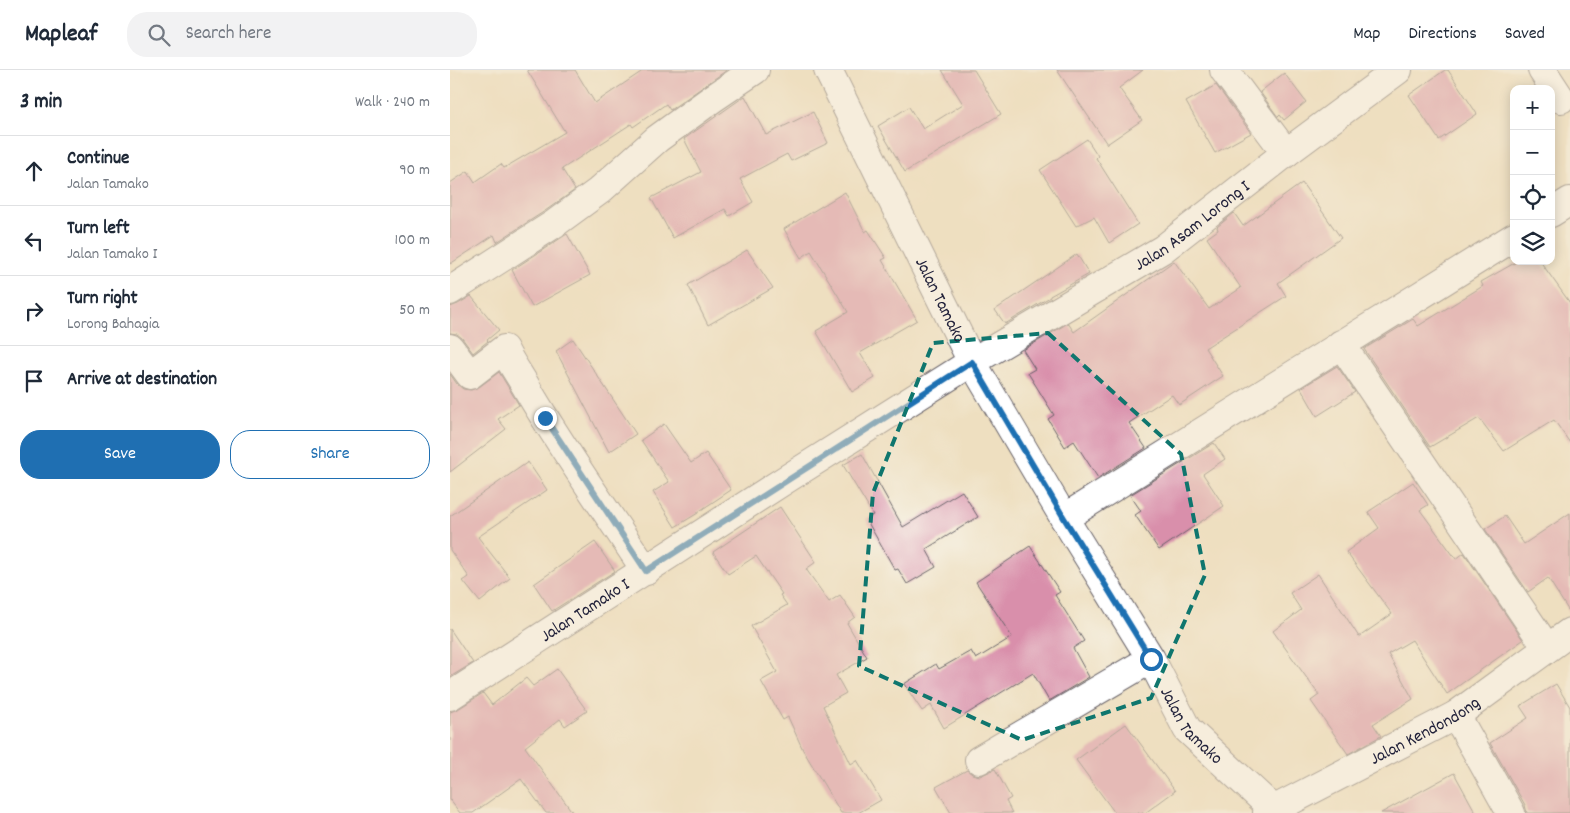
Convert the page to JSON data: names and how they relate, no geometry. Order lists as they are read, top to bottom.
{
  "streets": {
    "street": [
      "Jalan Asam Lorong I",
      "Jalan Tamako",
      "Jalan Tamako I",
      "Jalan Kendondong"
    ]
  },
  "crossings": [
    ["Jalan Asam Lorong I", "Jalan Tamako"],
    ["Jalan Asam Lorong I", "Jalan Tamako I"],
    ["Jalan Tamako", "Jalan Tamako I"],
    ["Jalan Tamako", "Jalan Kendondong"]
  ],
  "page": {
    "header": "Mapleaf",
    "search": "Search here",
    "nav": ["Map", "Directions", "Saved"],
    "heading": ["3 min", "Walk · 240 m"],
    "map_buttons": ["+", "−"],
    "list": [
      ["Continue", "Jalan Tamako", "90 m"],
      ["Turn left", "Jalan Tamako I", "100 m"],
      ["Turn right", "Lorong Bahagia", "50 m"],
      "Arrive at destination"
    ],
    "buttons": ["Save", "Share"]
  }
}
